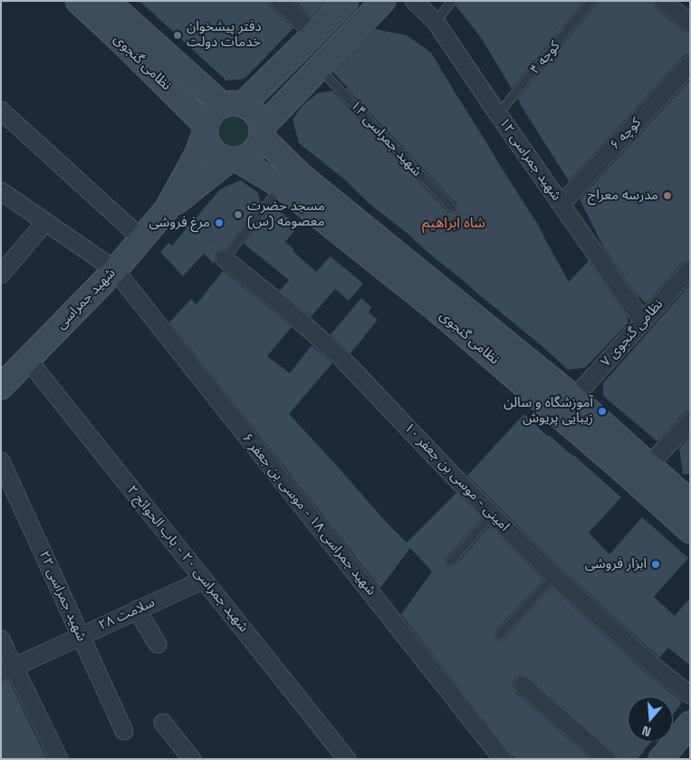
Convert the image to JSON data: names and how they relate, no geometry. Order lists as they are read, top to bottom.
{
  "streets": {
    "street": [
      "نظامی گنجوی",
      "کوچه ۶",
      "شهید جمراسی ۱۲",
      "شهید جمراسی",
      "نظامی گنجوی ۷",
      "امینی - موسی بن جعفر ۱۰",
      "شهید جمراسی ۱۸ - موسی بن جعفر ۶",
      "شهید جمراسی ۲۰ - باب الحوائج ۲",
      "شهید جمراسی ۲۲",
      "سلامت ۲۸"
    ],
    "lane": ["کوچه ۴", "شهید جمراسی ۱۴"]
  },
  "crossings": [
    ["کوچه ۴", "شهید جمراسی ۱۲"],
    ["نظامی گنجوی", "نظامی گنجوی ۷"],
    ["کوچه ۶", "شهید جمراسی ۱۲"],
    ["شهید جمراسی ۱۲", "نظامی گنجوی ۷"],
    ["شهید جمراسی", "شهید جمراسی ۱۸ - موسی بن جعفر ۶"],
    ["شهید جمراسی", "شهید جمراسی ۲۰ - باب الحوائج ۲"],
    ["شهید جمراسی ۲۰ - باب الحوائج ۲", "سلامت ۲۸"],
    ["شهید جمراسی ۲۲", "سلامت ۲۸"]
  ],
  "districts": ["شاه ابراهیم"],
  "places": [
    "دفتر پیشخوان خدمات دولت",
    "مدرسه معراج",
    "مسجد حضرت معصومه (س)",
    "مرغ فروشی",
    "آموزشگاه و سالن زیبایی پریوش",
    "ابزار فروشی"
  ],
  "north": "bottom"
}
